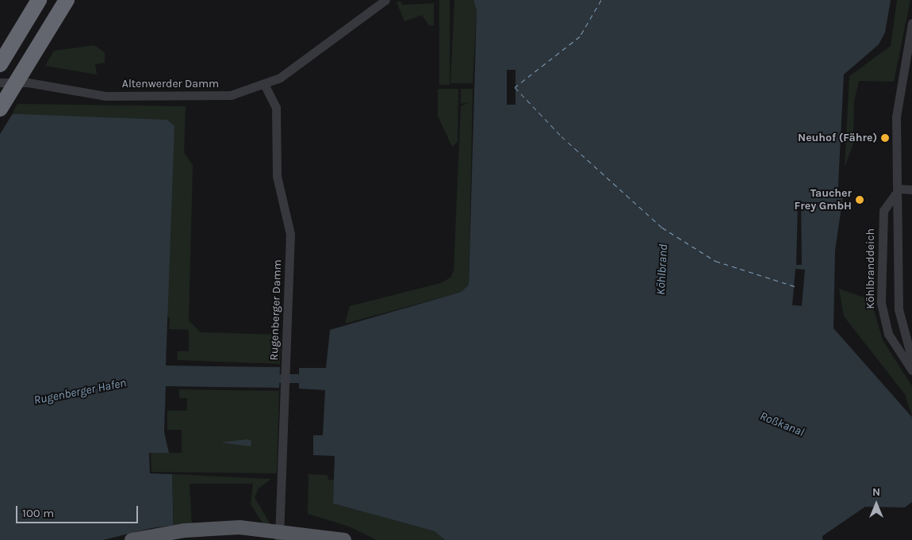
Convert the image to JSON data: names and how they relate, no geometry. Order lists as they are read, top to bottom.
{
  "streets": {
    "street": ["Altenwerder Damm", "Köhlbranddeich", "Rugenberger Damm"]
  },
  "crossings": [
    ["Altenwerder Damm", "Rugenberger Damm"]
  ],
  "water": ["Köhlbrand", "Rugenberger Hafen", "Roßkanal"],
  "places": ["Neuhof (Fähre)", "Taucher Frey GmbH"],
  "scale_bar": "100 m",
  "north": "top"
}
